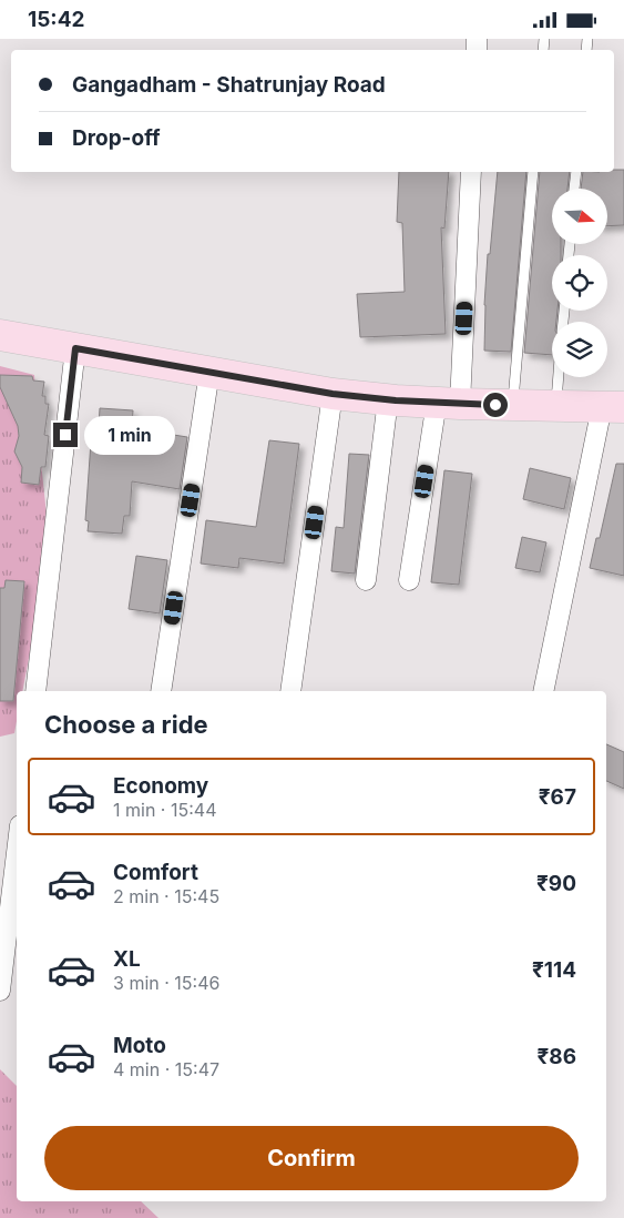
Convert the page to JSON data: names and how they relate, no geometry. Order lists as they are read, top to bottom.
{
  "north": "right",
  "page": {
    "status": "15:42",
    "banner": ["Gangadham - Shatrunjay Road", "Drop-off"],
    "bubble": "1 min",
    "heading": "Choose a ride",
    "list": [
      {
        "name": "Economy",
        "note": "1 min · 15:44",
        "value": "₹67"
      },
      {
        "name": "Comfort",
        "note": "2 min · 15:45",
        "value": "₹90"
      },
      {
        "name": "XL",
        "note": "3 min · 15:46",
        "value": "₹114"
      },
      {
        "name": "Moto",
        "note": "4 min · 15:47",
        "value": "₹86"
      }
    ],
    "buttons": "Confirm"
  }
}
